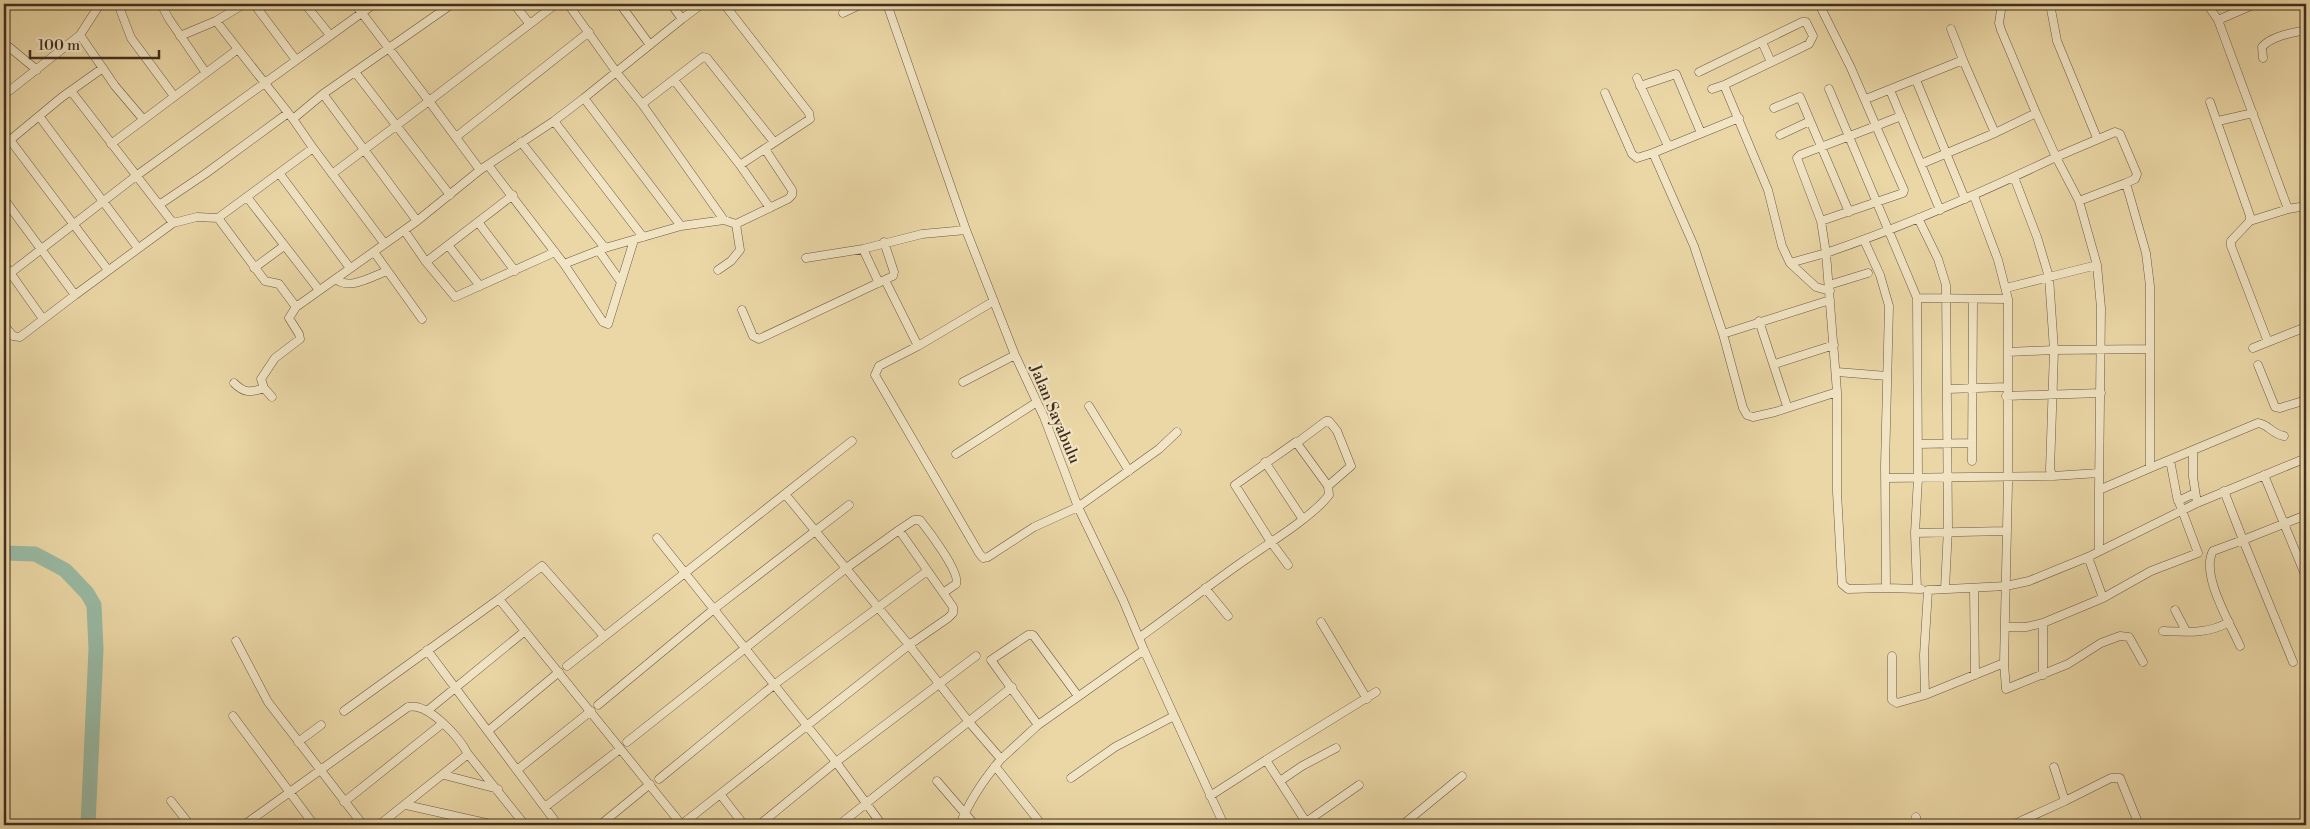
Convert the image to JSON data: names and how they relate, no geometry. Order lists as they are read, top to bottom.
{
  "streets": {
    "street": ["Jalan Sayabulu"]
  },
  "scale_bar": "100 m"
}
